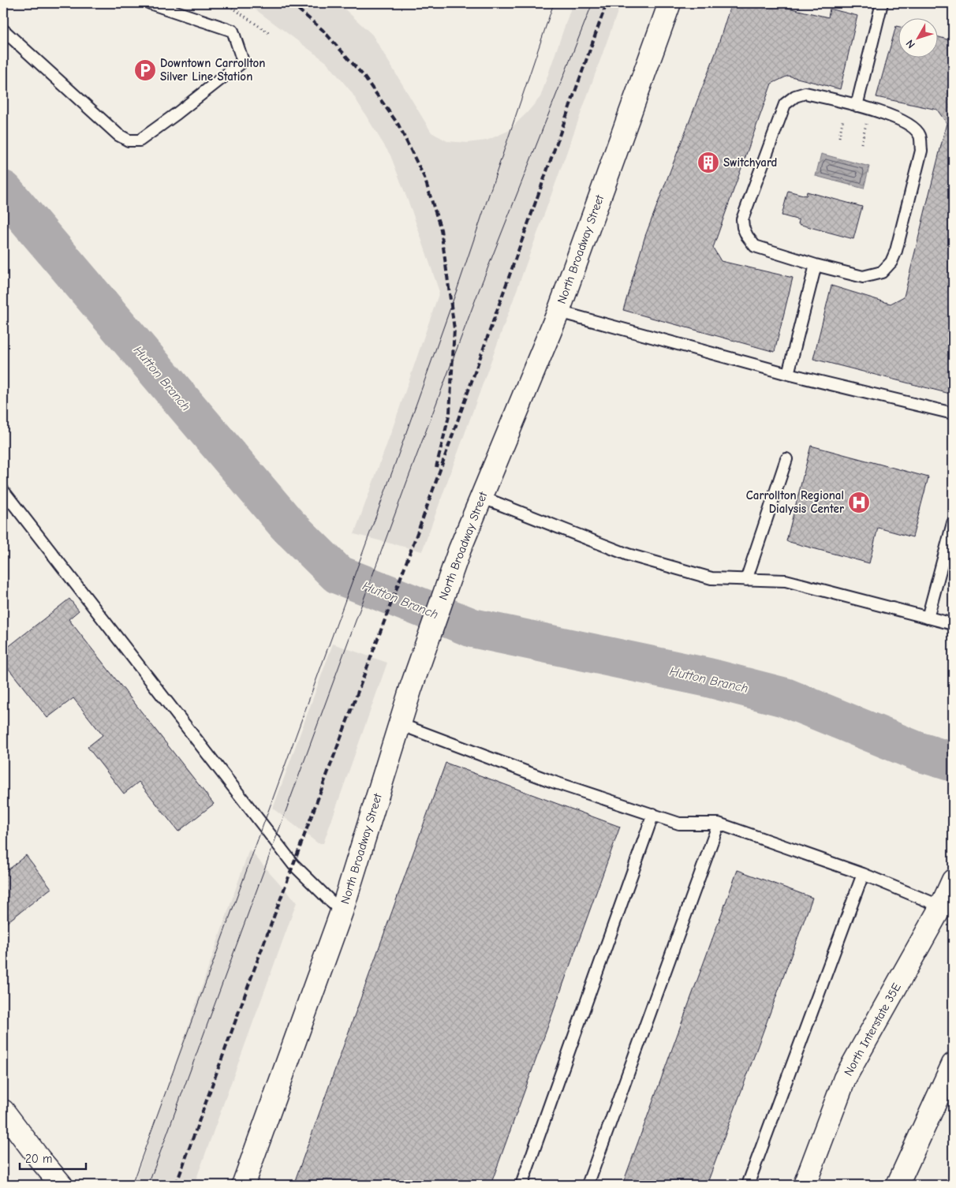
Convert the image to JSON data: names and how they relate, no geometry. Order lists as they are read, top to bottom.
{
  "streets": {
    "main road": ["North Broadway Street", "North Interstate 35E"]
  },
  "water": ["Hutton Branch"],
  "places": {
    "parking": ["Downtown Carrollton Silver Line Station"],
    "building": ["Switchyard"],
    "hospital": ["Carrollton Regional Dialysis Center"]
  },
  "scale_bar": "20 m",
  "north": "bottom left"
}
